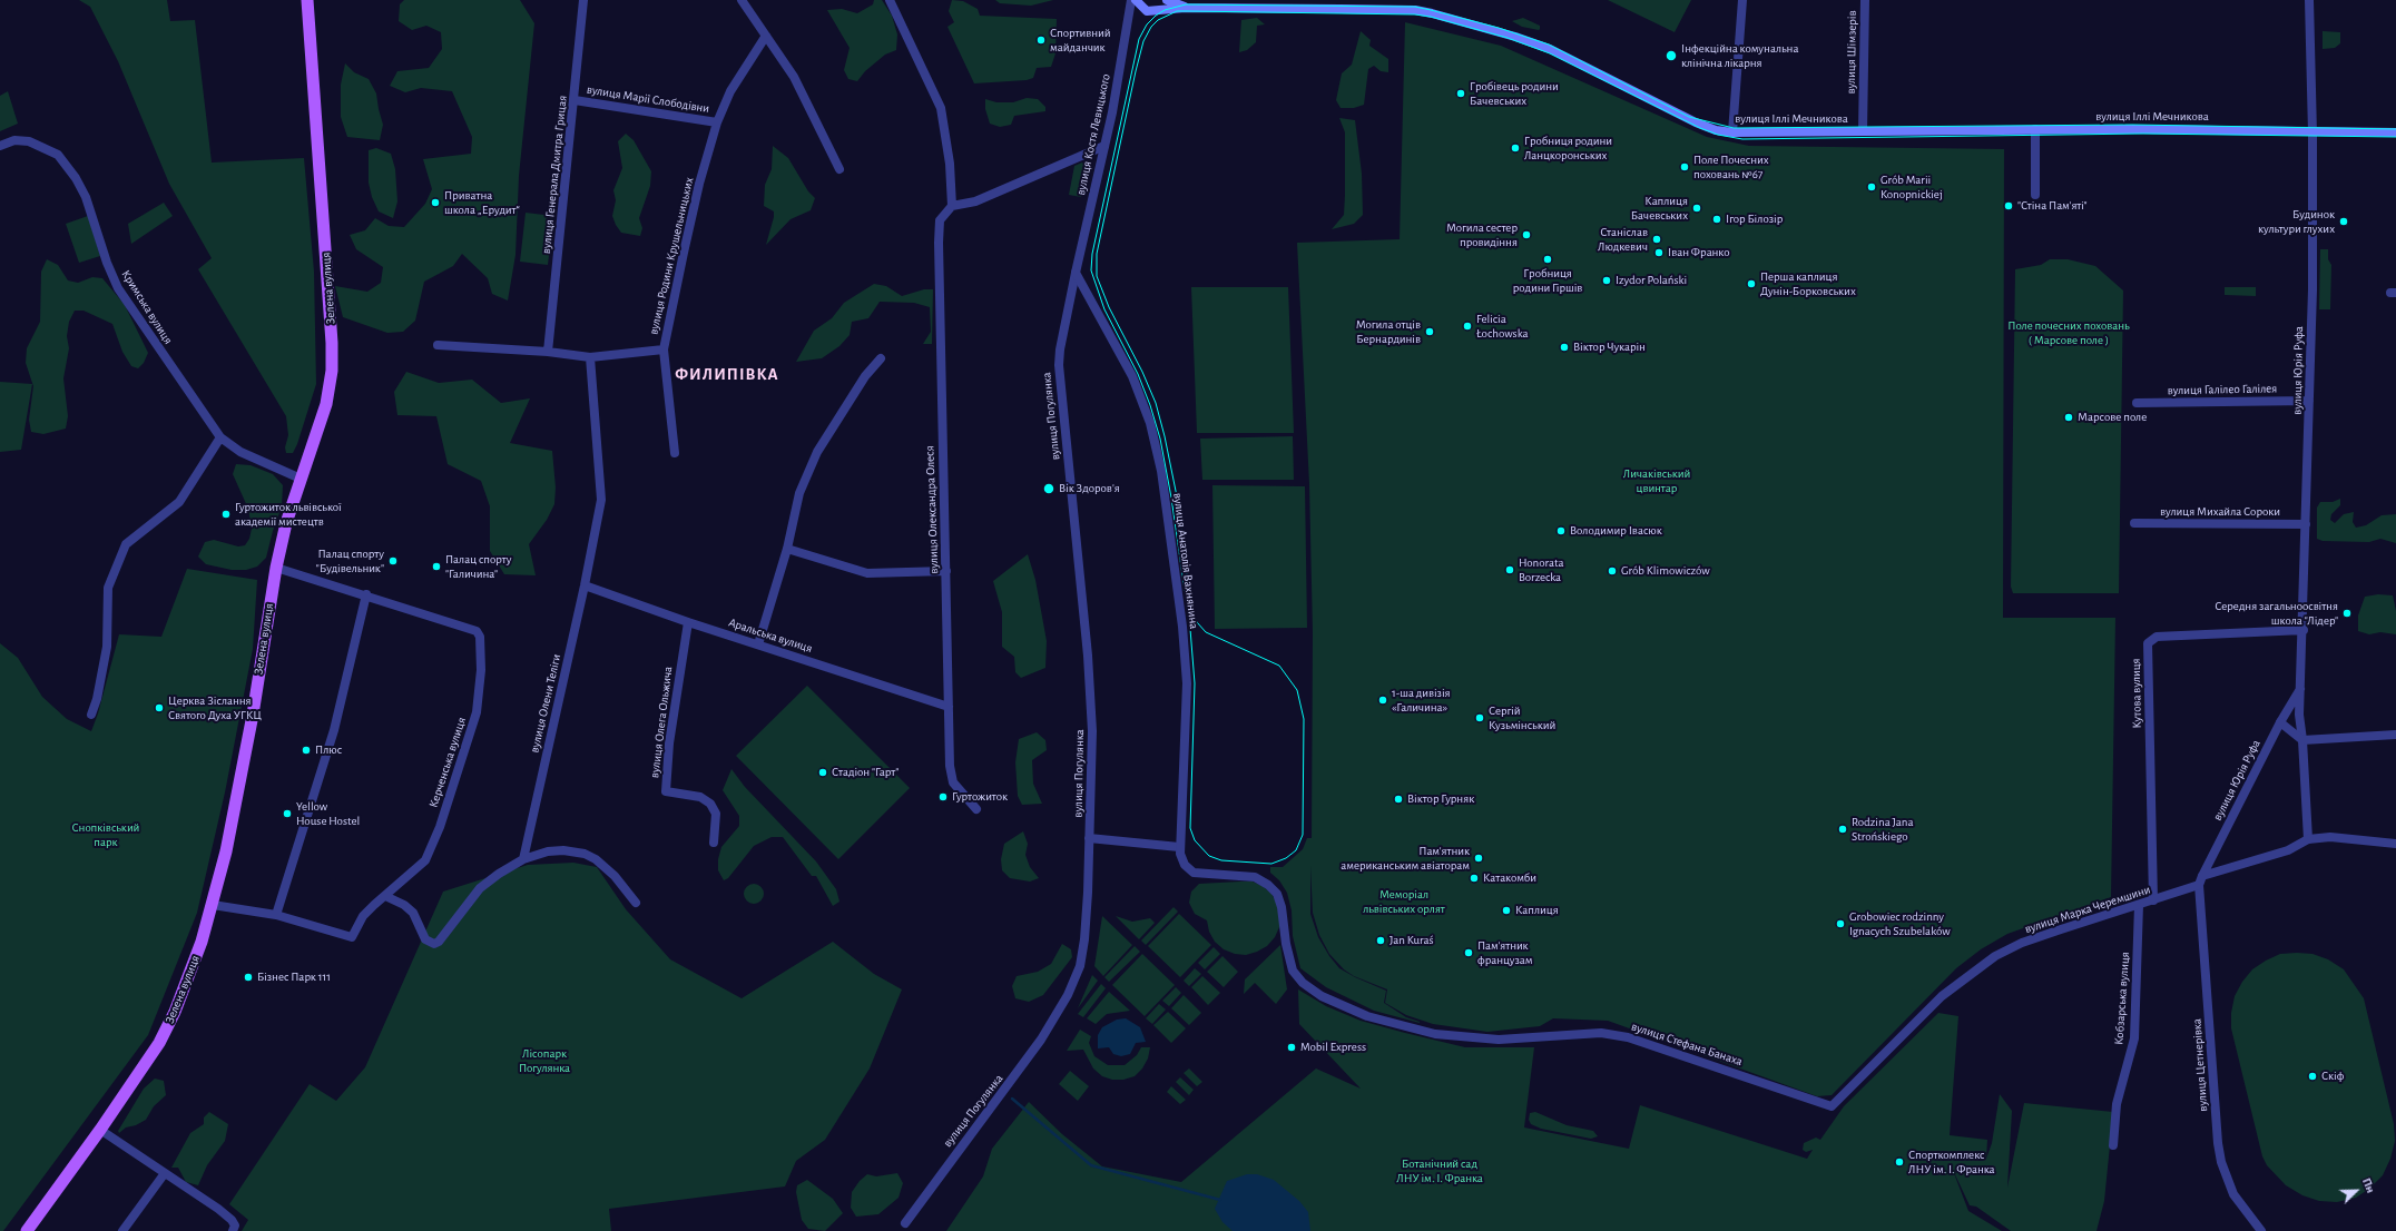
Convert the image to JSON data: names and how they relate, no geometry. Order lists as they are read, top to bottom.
{
  "streets": {
    "main road": ["вулиця Іллі Мечникова", "Зелена вулиця"],
    "street": [
      "вулиця Шімзерів",
      "вулиця Марії Слободівни",
      "вулиця Костя Левицького",
      "вулиця Генерала Дмитра Грицая",
      "вулиця Родини Крушельницьких",
      "Кримська вулиця",
      "вулиця Юрія Руфа",
      "вулиця Галілео Галілея",
      "вулиця Погулянка",
      "вулиця Олександра Олеся",
      "вулиця Михайла Сороки",
      "вулиця Анатолія Вахнянина",
      "Аральська вулиця",
      "Кутова вулиця",
      "вулиця Олени Теліги",
      "вулиця Олега Ольжича",
      "Керченська вулиця",
      "вулиця Марка Черемшини",
      "Кобзарська вулиця",
      "вулиця Стефана Банаха",
      "вулиця Цетнерівка"
    ]
  },
  "crossings": [
    ["вулиця Шімзерів", "вулиця Іллі Мечникова"],
    ["вулиця Марії Слободівни", "вулиця Генерала Дмитра Грицая"],
    ["вулиця Марії Слободівни", "вулиця Родини Крушельницьких"],
    ["вулиця Іллі Мечникова", "вулиця Юрія Руфа"],
    ["вулиця Костя Левицького", "вулиця Погулянка"],
    ["вулиця Костя Левицького", "вулиця Анатолія Вахнянина"],
    ["вулиця Генерала Дмитра Грицая", "вулиця Родини Крушельницьких"],
    ["вулиця Родини Крушельницьких", "вулиця Олени Теліги"],
    ["Зелена вулиця", "Кримська вулиця"],
    ["Зелена вулиця", "Керченська вулиця"],
    ["вулиця Юрія Руфа", "вулиця Галілео Галілея"],
    ["вулиця Юрія Руфа", "вулиця Михайла Сороки"],
    ["вулиця Юрія Руфа", "Кутова вулиця"],
    ["вулиця Погулянка", "вулиця Анатолія Вахнянина"],
    ["вулиця Олександра Олеся", "Аральська вулиця"],
    ["вулиця Анатолія Вахнянина", "вулиця Стефана Банаха"],
    ["Аральська вулиця", "вулиця Олени Теліги"],
    ["Аральська вулиця", "вулиця Олега Ольжича"],
    ["Кутова вулиця", "вулиця Марка Черемшини"],
    ["вулиця Марка Черемшини", "Кобзарська вулиця"],
    ["вулиця Марка Черемшини", "вулиця Стефана Банаха"],
    ["вулиця Марка Черемшини", "вулиця Цетнерівка"]
  ],
  "districts": ["ФИЛИПІВКА"],
  "parks": [
    "Поле почесних поховань ( Марсове поле )",
    "Личаківський цвинтар",
    "Снопківський парк",
    "Меморіал львівських орлят",
    "Лісопарк Погулянка",
    "Ботанічний сад ЛНУ ім. І. Франка"
  ],
  "places": [
    "Спортивний майданчик",
    "Інфекційна комунальна клінічна лікарня",
    "Гробівець родини Бачевських",
    "Гробниця родини Ланцкоронських",
    "Поле Почесних поховань №67",
    "Grób Marii Konopnickiej",
    "Приватна школа „Ерудит“",
    "\"Стіна Пам'яті\"",
    "Каплиця Бачевських",
    "Ігор Білозір",
    "Будинок культури глухих",
    "Могила сестер провидіння",
    "Станіслав Людкевич",
    "Іван Франко",
    "Гробниця родини Гіршів",
    "Izydor Polański",
    "Перша каплиця Дунін-Борковських",
    "Felicia Łochowska",
    "Могила отців Бернардинів",
    "Віктор Чукарін",
    "Марсове поле",
    "Вік Здоров'я",
    "Гуртожиток львівської академії мистецтв",
    "Володимир Івасюк",
    "Палац спорту \"Будівельник\"",
    "Палац спорту \"Галичина\"",
    "Honorata Borzecka",
    "Grób Klimowiczów",
    "Середня загальноосвітня школа \"Лідер\"",
    "1-ша дивізія «Галичина»",
    "Церква Зіслання Святого Духа УГКЦ",
    "Сергій Кузьмінський",
    "Плюс",
    "Стадіон \"Гарт\"",
    "Гуртожиток",
    "Віктор Гурняк",
    "Yellow House Hostel",
    "Rodzina Jana Strońskiego",
    "Пам'ятник американським авіаторам",
    "Катакомби",
    "Каплиця",
    "Grobowiec rodzinny Ignacych Szubelaków",
    "Jan Kuraś",
    "Пам'ятник французам",
    "Бізнес Парк 111",
    "Mobil Express",
    "Скіф",
    "Спорткомплекс ЛНУ ім. І. Франка"
  ],
  "north": "top right"
}
